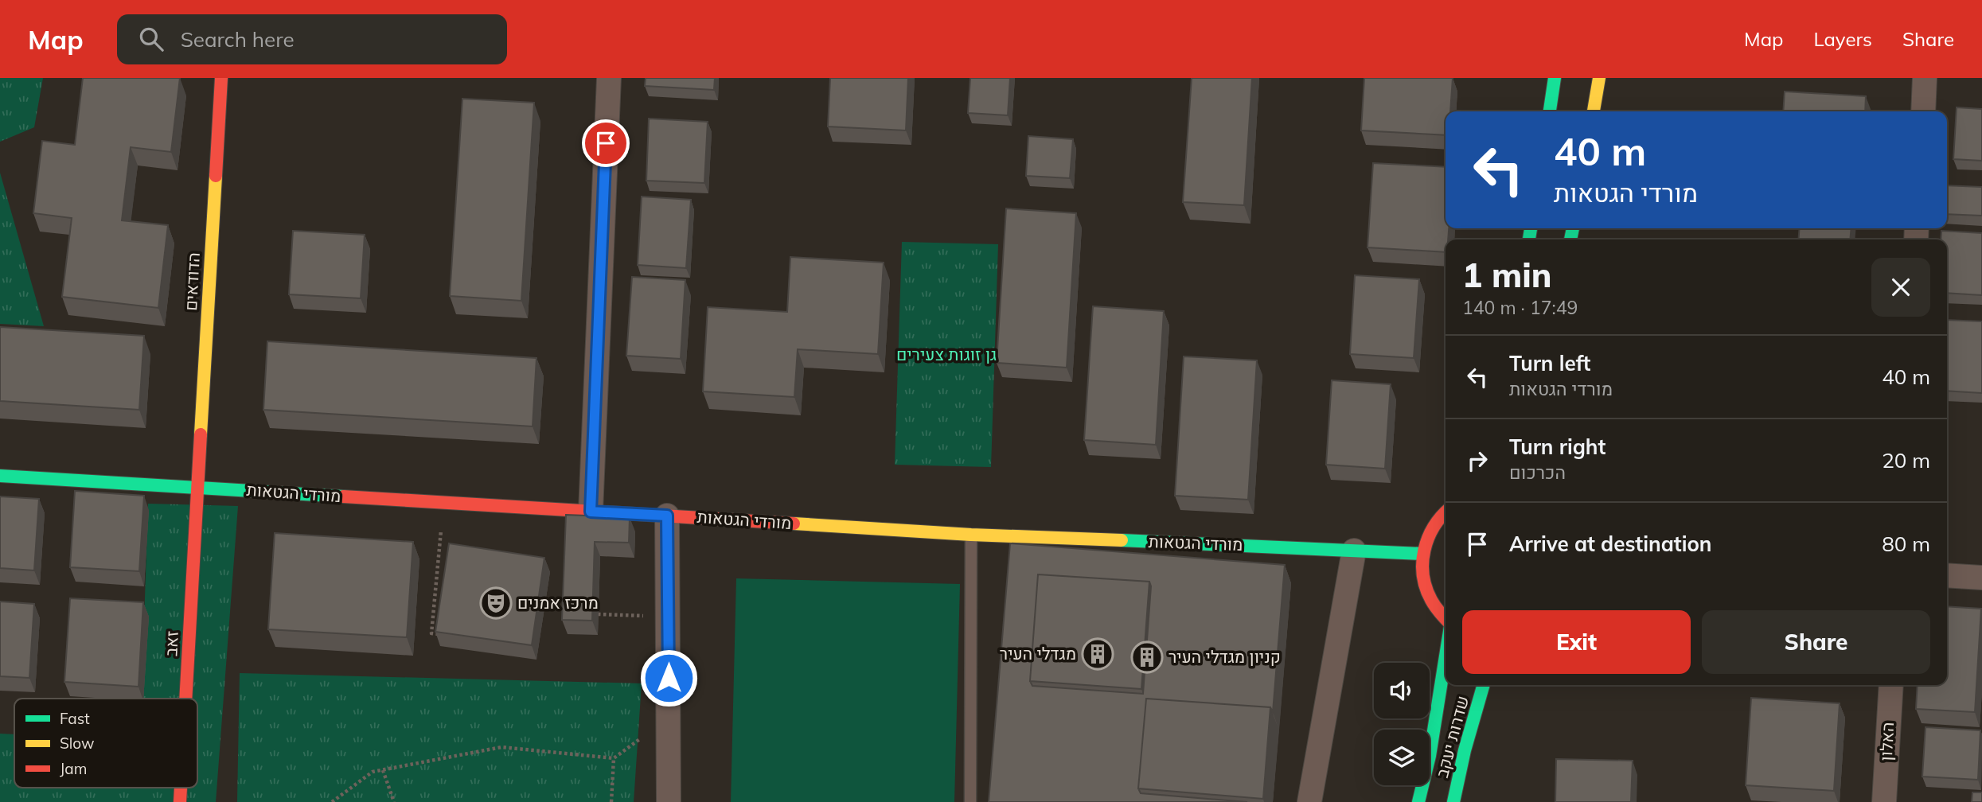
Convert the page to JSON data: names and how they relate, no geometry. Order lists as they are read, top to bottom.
{
  "streets": {
    "street": [
      "הדודאים",
      "מורדי הגטאות",
      "זאב",
      "שדרות יעקב",
      "האלון"
    ]
  },
  "crossings": [
    ["הדודאים", "מורדי הגטאות"],
    ["הדודאים", "זאב"],
    ["מורדי הגטאות", "זאב"]
  ],
  "parks": ["גן זוגות צעירים"],
  "places": {
    "theatre": ["מרכז אמנים"],
    "building": ["מגדלי העיר", "קניון מגדלי העיר"]
  },
  "legend": ["Fast", "Slow", "Jam"],
  "page": {
    "header": "Map",
    "search": "Search here",
    "nav": ["Map", "Layers", "Share"],
    "turn": ["40 m", "מורדי הגטאות"],
    "heading": ["1 min", "140 m · 17:49"],
    "list": [
      {
        "name": "Turn left",
        "note": "מורדי הגטאות",
        "value": "40 m"
      },
      {
        "name": "Turn right",
        "note": "הכרכום",
        "value": "20 m"
      },
      {
        "name": "Arrive at destination",
        "value": "80 m"
      }
    ],
    "buttons": ["Exit", "Share"]
  }
}
